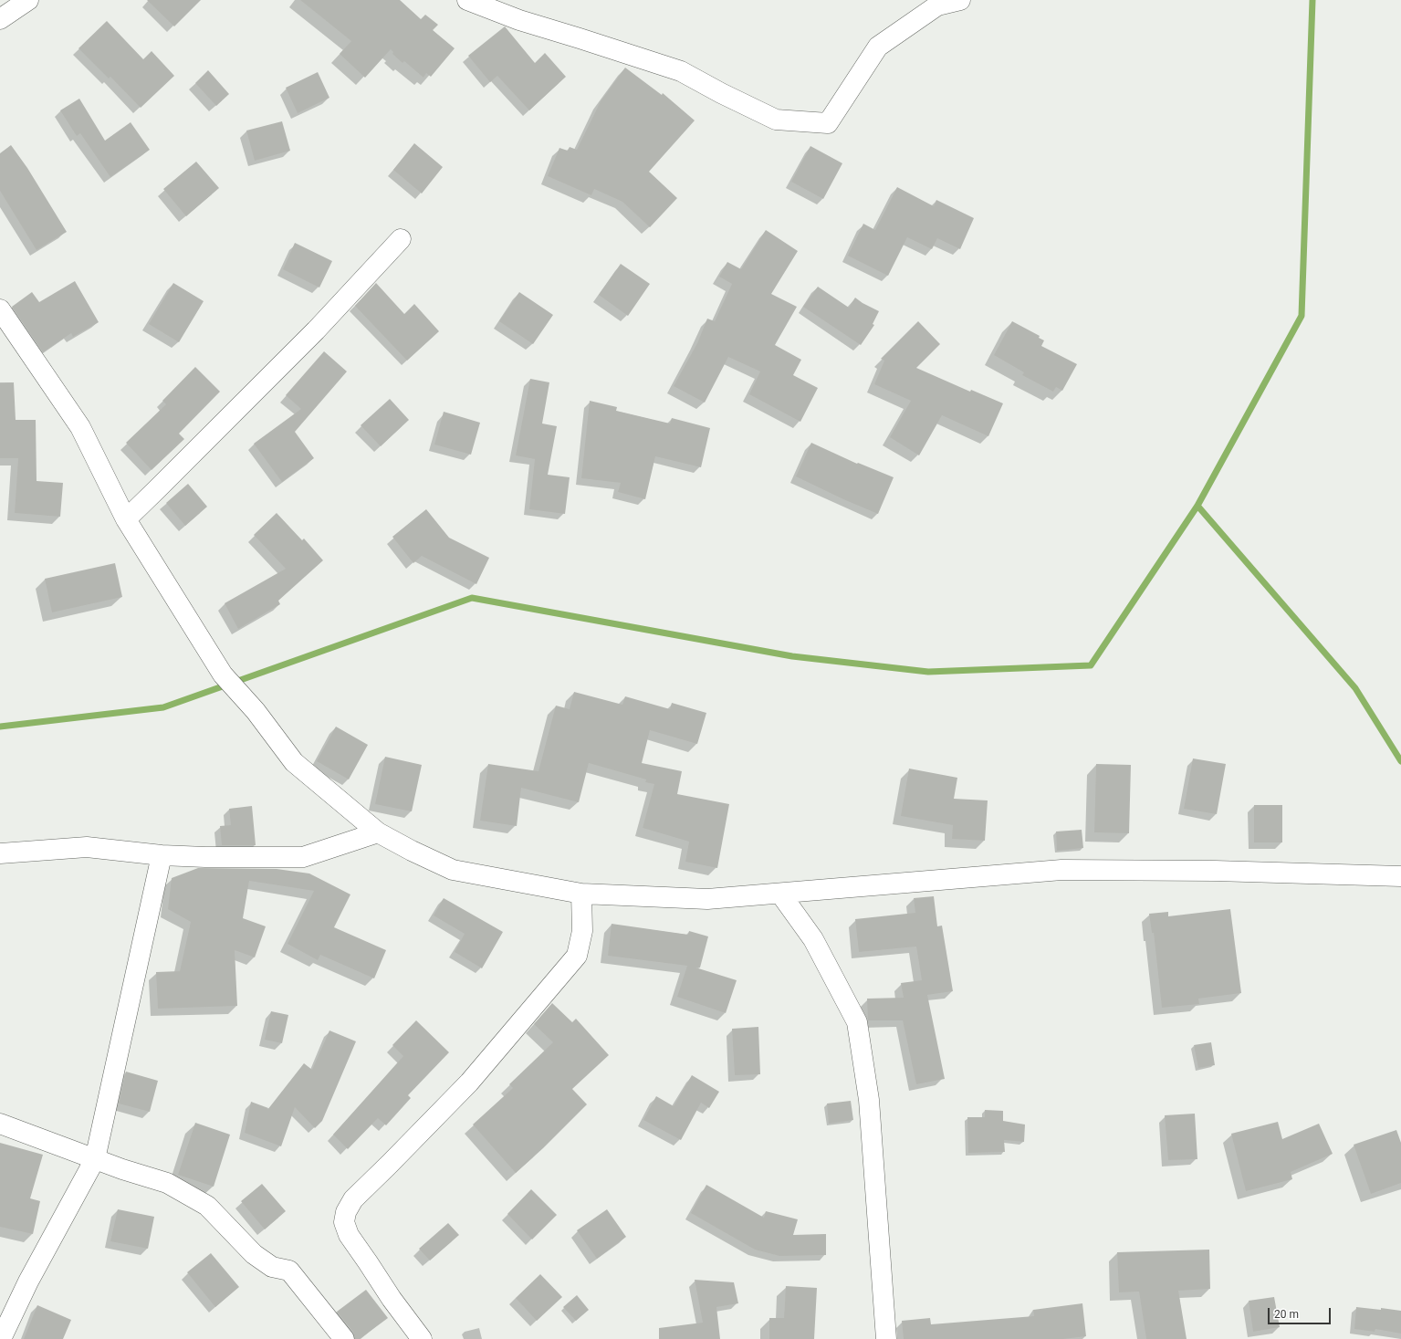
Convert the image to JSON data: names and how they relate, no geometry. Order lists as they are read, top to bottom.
{
  "scale_bar": "20 m"
}
